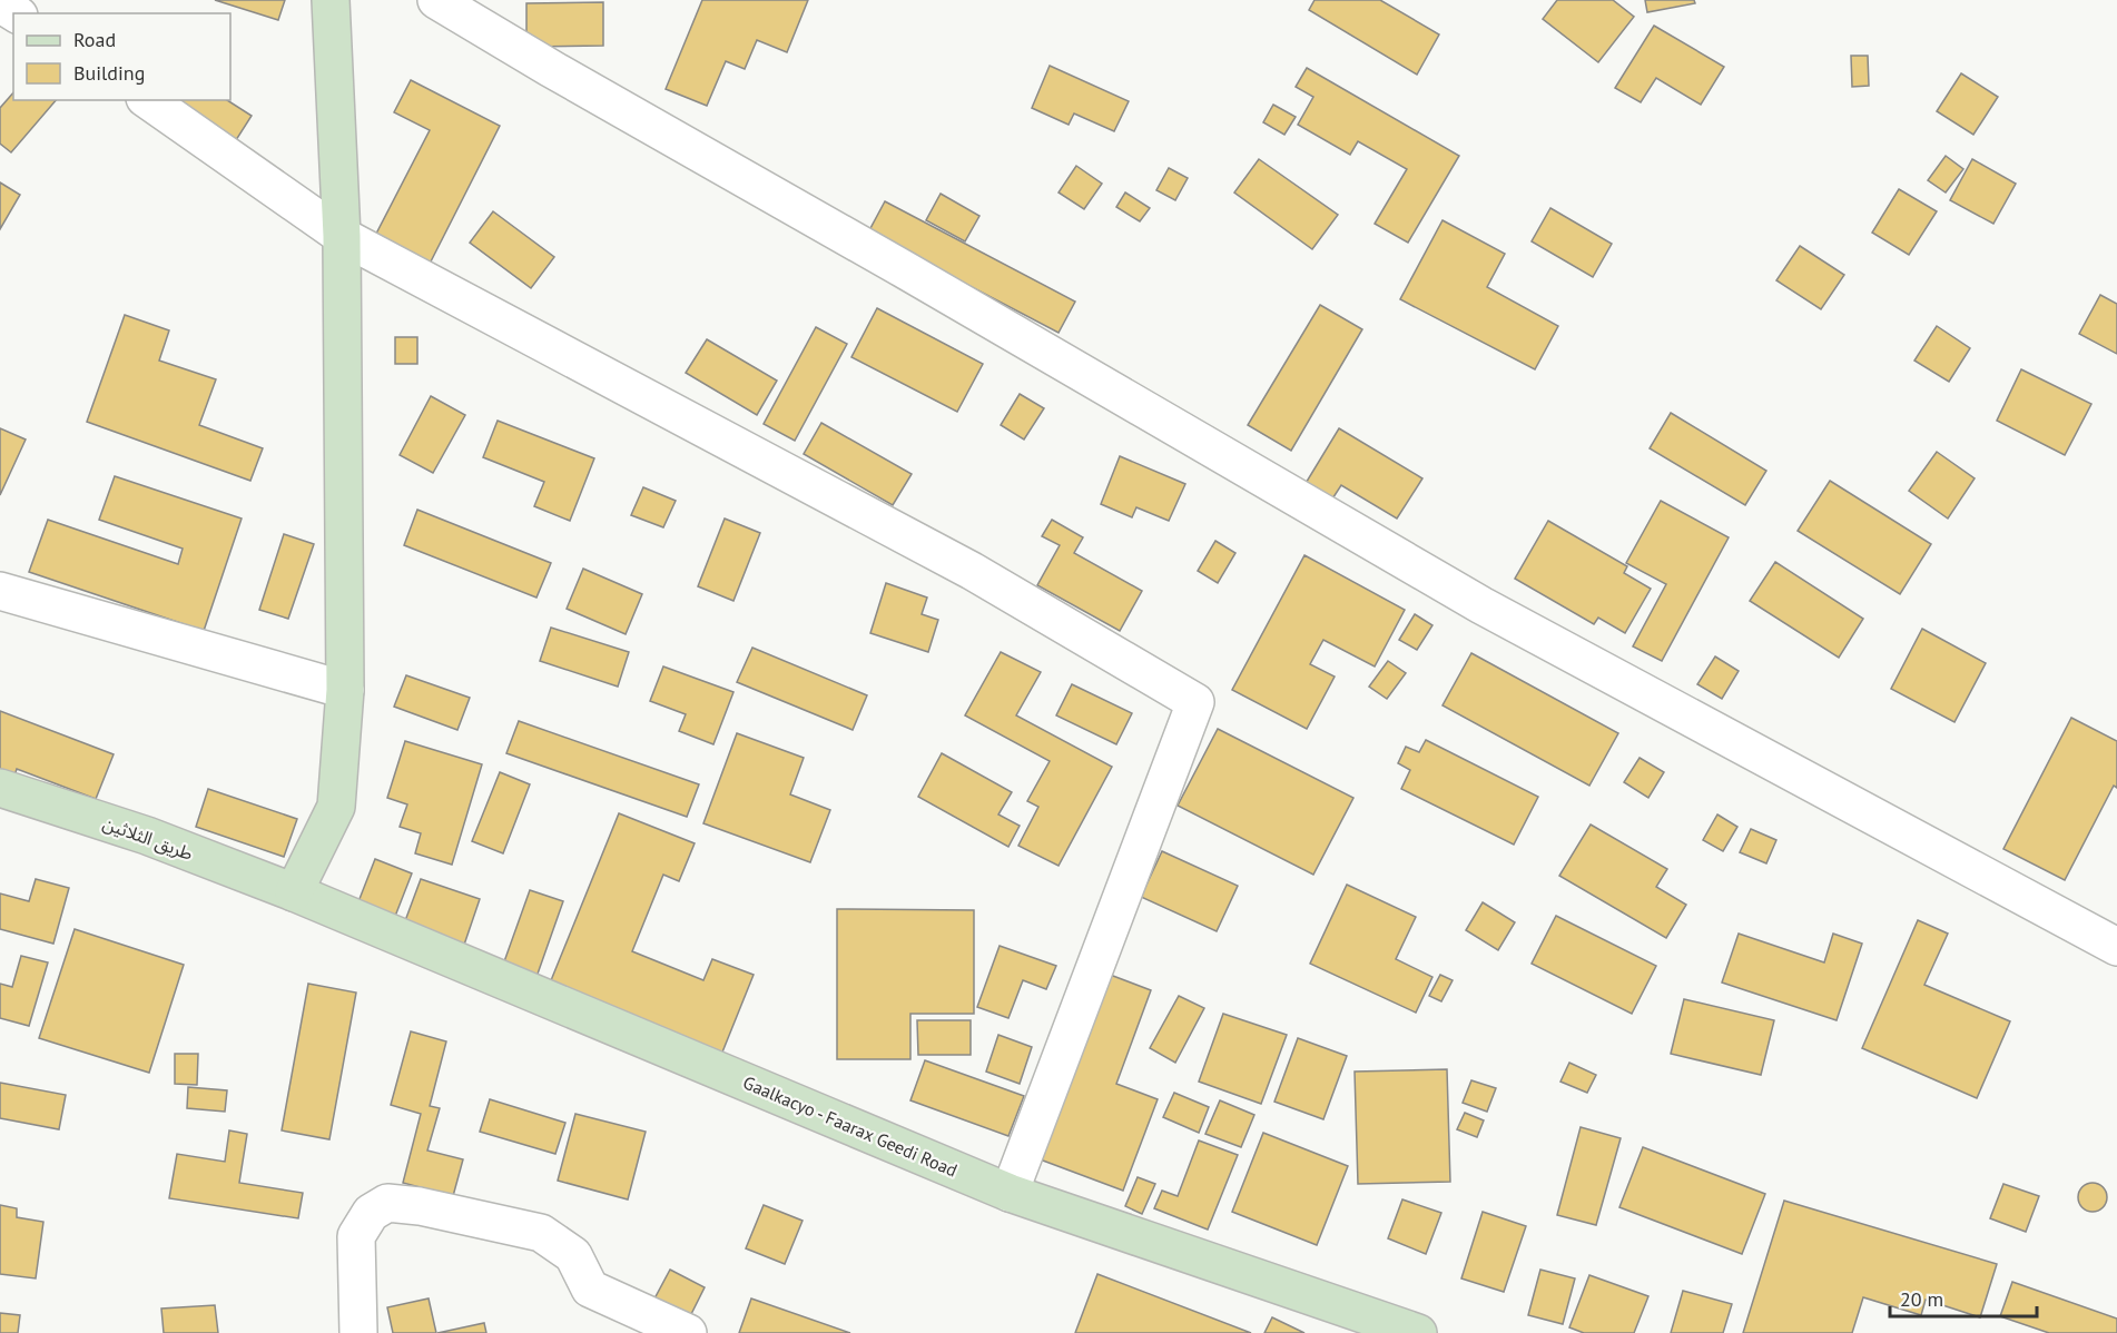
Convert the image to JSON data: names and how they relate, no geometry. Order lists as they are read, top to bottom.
{
  "streets": {
    "main road": ["طريق الثلاثين", "Gaalkacyo - Faarax Geedi Road"]
  },
  "crossings": [
    ["طريق الثلاثين", "Gaalkacyo - Faarax Geedi Road"]
  ],
  "legend": ["Road", "Building"],
  "scale_bar": "20 m"
}
